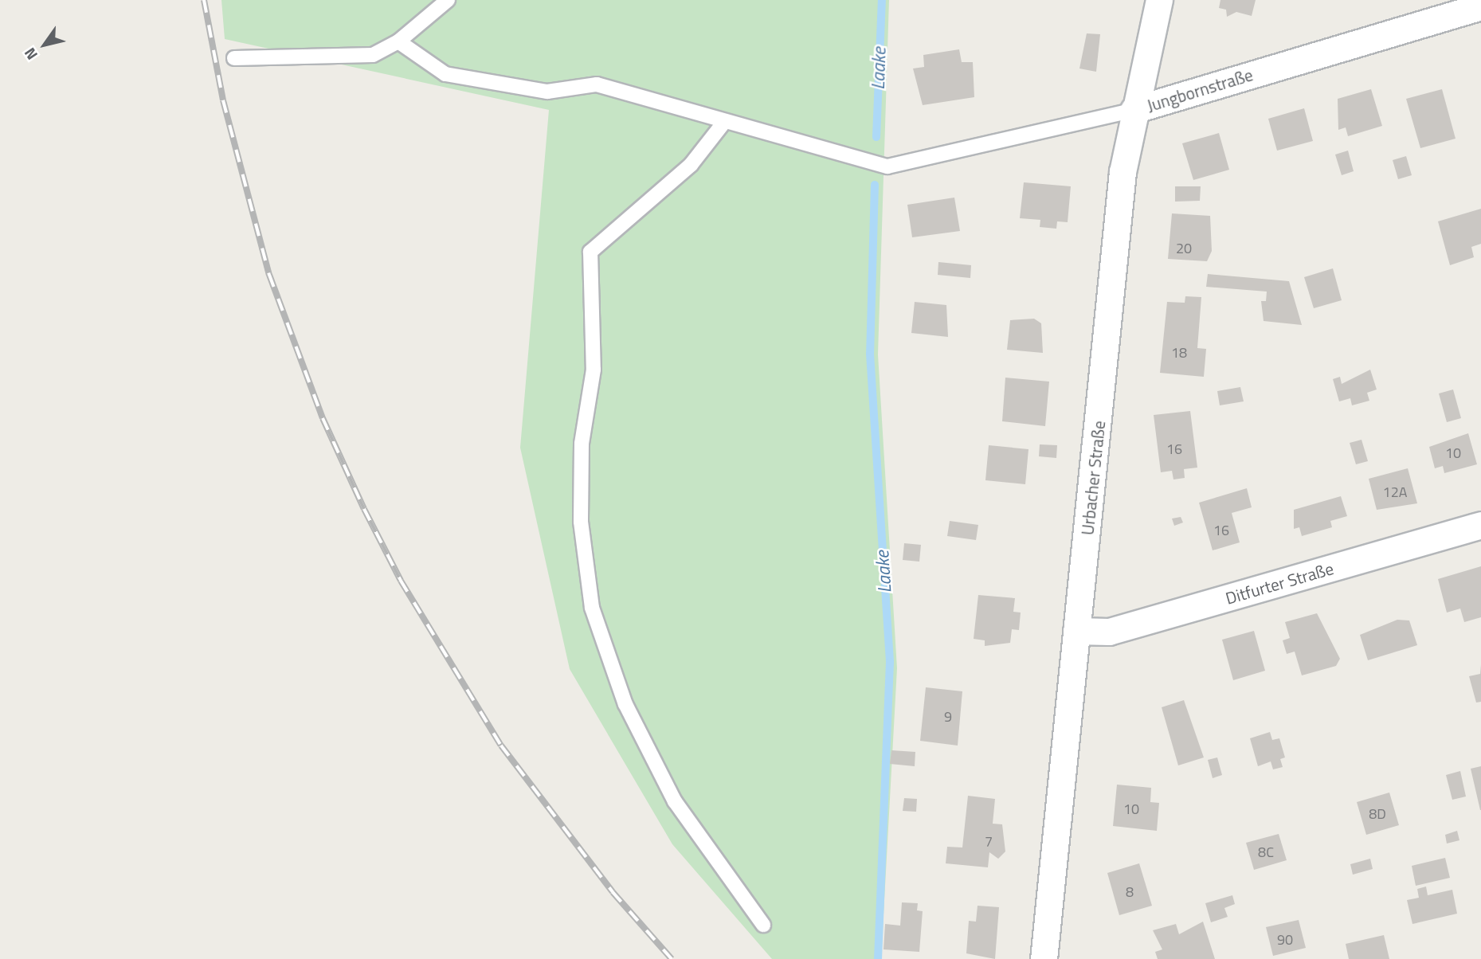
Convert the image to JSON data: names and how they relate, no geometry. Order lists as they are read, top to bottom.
{
  "streets": {
    "street": ["Jungbornstraße", "Urbacher Straße", "Ditfurter Straße"]
  },
  "crossings": [
    ["Jungbornstraße", "Urbacher Straße"],
    ["Urbacher Straße", "Ditfurter Straße"]
  ],
  "water": ["Laake"],
  "house_numbers": [
    "20",
    "18",
    "16",
    "10",
    "12A",
    "16",
    "9",
    "10",
    "8D",
    "7",
    "8C",
    "8",
    "90"
  ],
  "north": "bottom left"
}
